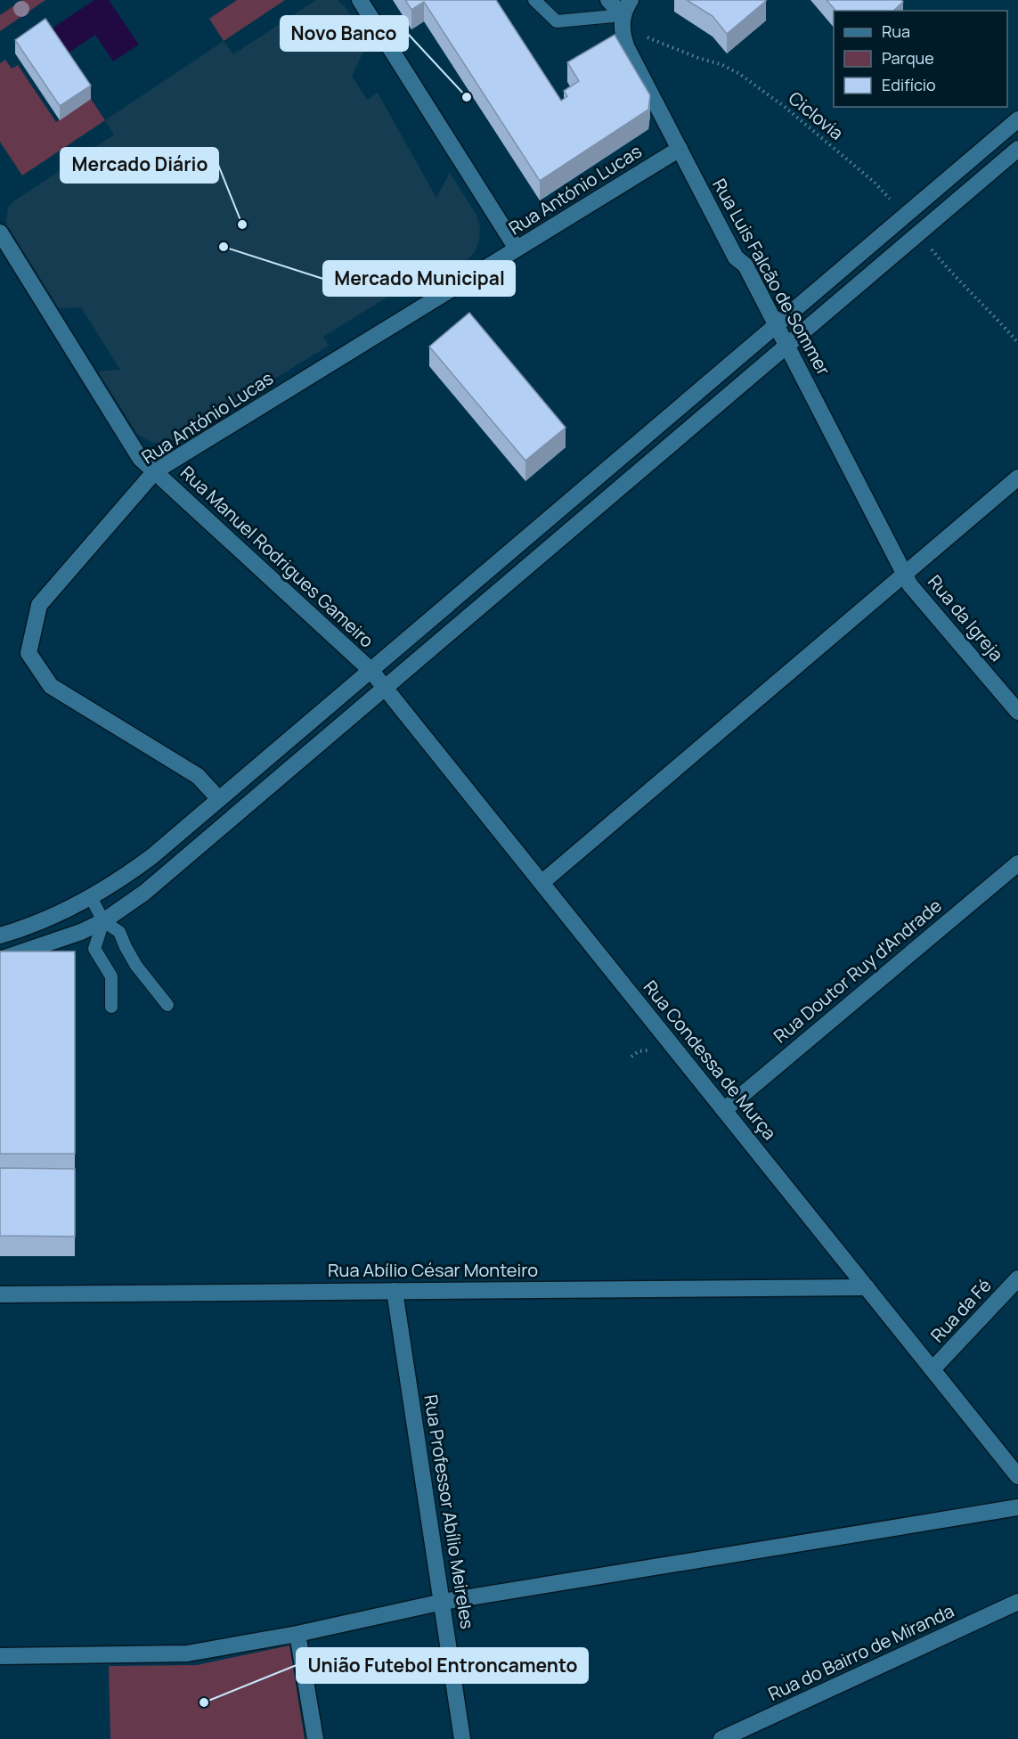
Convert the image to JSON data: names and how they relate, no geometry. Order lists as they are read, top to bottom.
{
  "streets": {
    "street": [
      "Rua António Lucas",
      "Rua Luis Falcão de Sommer",
      "Rua Manuel Rodrigues Gameiro",
      "Rua da Igreja",
      "Rua Doutor Ruy d'Andrade",
      "Rua Condessa de Murça",
      "Rua Abílio César Monteiro",
      "Rua da Fé",
      "Rua Professor Abílio Meireles",
      "Rua do Bairro de Miranda"
    ],
    "path": ["Ciclovia"]
  },
  "crossings": [
    ["Ciclovia", "Rua Luis Falcão de Sommer"],
    ["Rua António Lucas", "Rua Luis Falcão de Sommer"],
    ["Rua António Lucas", "Rua Manuel Rodrigues Gameiro"],
    ["Rua Luis Falcão de Sommer", "Rua da Igreja"],
    ["Rua Manuel Rodrigues Gameiro", "Rua Condessa de Murça"],
    ["Rua Doutor Ruy d'Andrade", "Rua Condessa de Murça"],
    ["Rua Condessa de Murça", "Rua Abílio César Monteiro"],
    ["Rua Condessa de Murça", "Rua da Fé"],
    ["Rua Abílio César Monteiro", "Rua Professor Abílio Meireles"]
  ],
  "places": [
    "Novo Banco",
    "Mercado Diário",
    "Mercado Municipal",
    "União Futebol Entroncamento"
  ],
  "legend": ["Rua", "Parque", "Edifício"]
}
